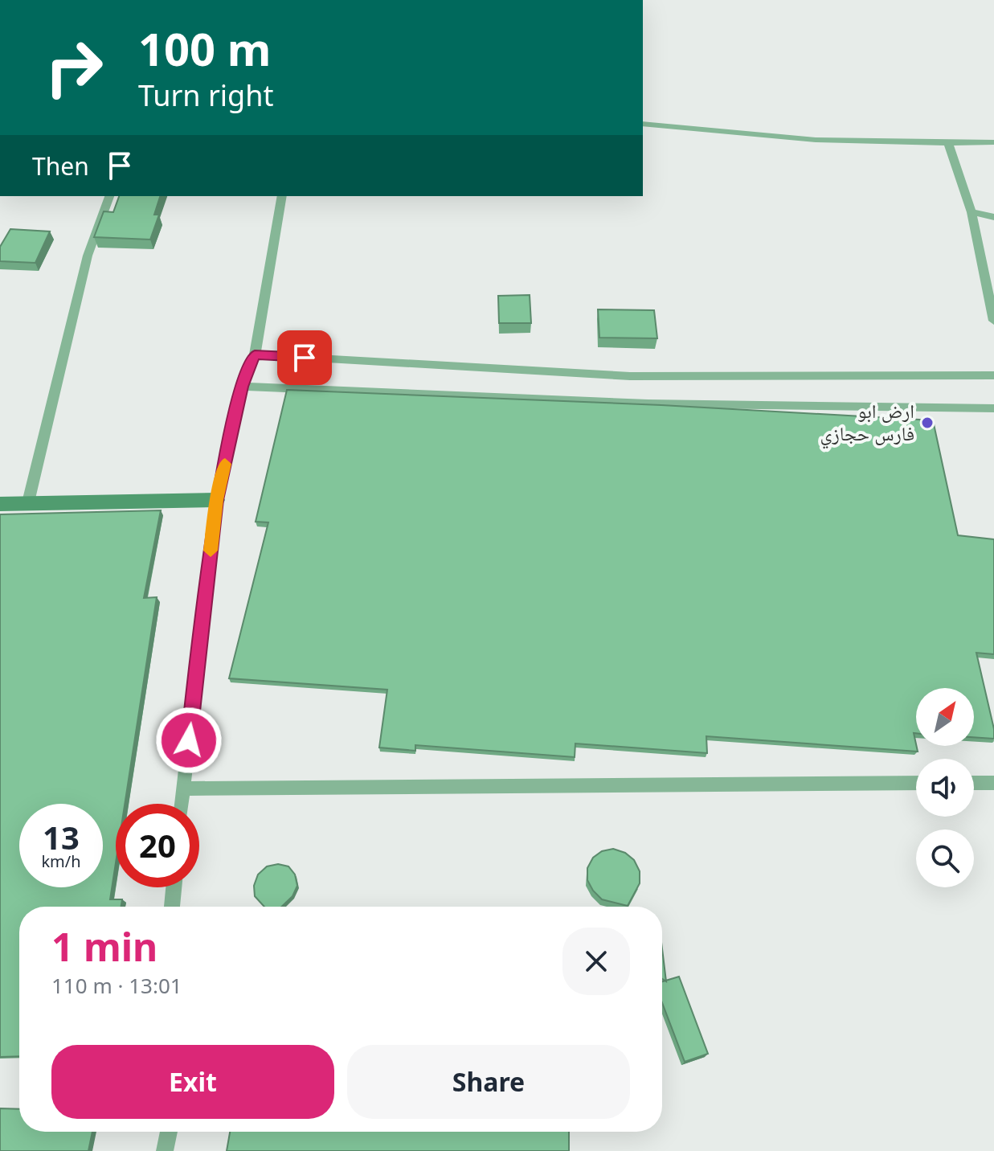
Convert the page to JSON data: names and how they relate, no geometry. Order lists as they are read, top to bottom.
{
  "places": ["ارض ابو فارس حجازي"],
  "north": "top right",
  "page": {
    "turn": ["100 m", "Turn right"],
    "then": "Then",
    "speed": "13 km/h",
    "limit": "20",
    "heading": ["1 min", "110 m · 13:01"],
    "buttons": ["Exit", "Share"]
  }
}
